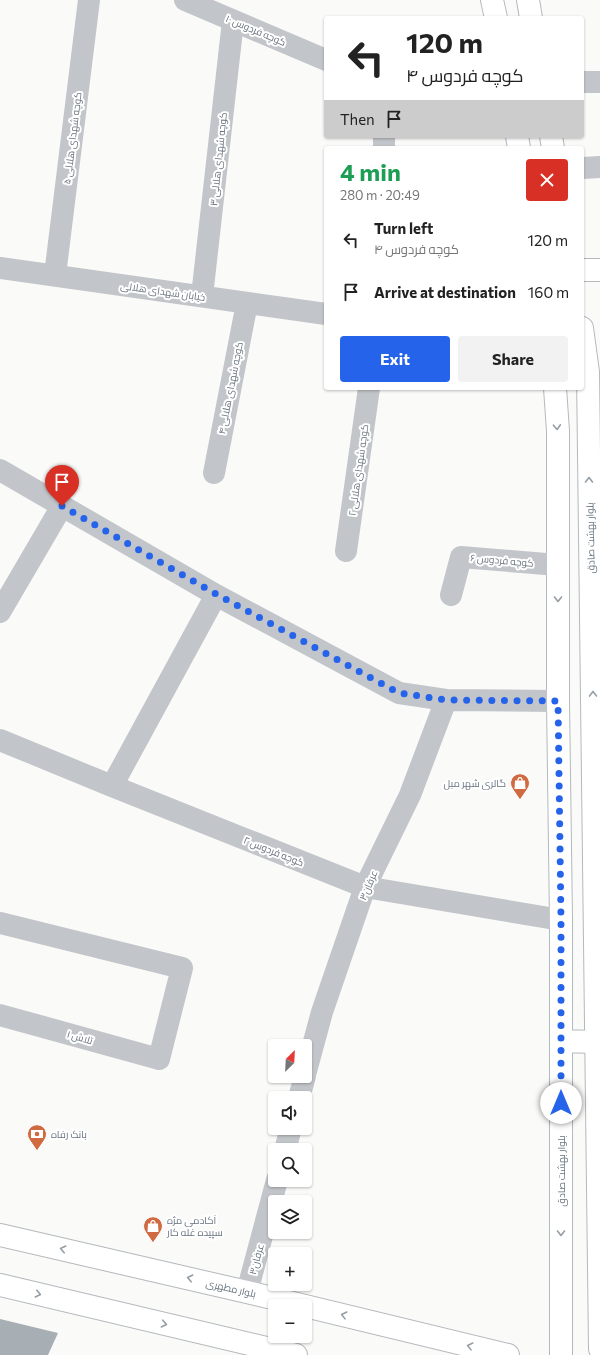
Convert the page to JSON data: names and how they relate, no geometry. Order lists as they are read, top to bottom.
{
  "streets": {
    "street": [
      "کوچه فردوس ۱۰",
      "کوچه شهدای هلالی ۵",
      "کوچه شهدای هلالی ۳",
      "خیابان شهدای هلالی",
      "کوچه شهدای هلالی ۴",
      "کوچه شهدای هلالی ۲",
      "بلوار بهشت صادق",
      "کوچه فردوس ۶",
      "کوچه فردوس ۲",
      "عرفان۳",
      "تلاش ۱",
      "بلوار مطهری"
    ]
  },
  "crossings": [
    ["کوچه فردوس ۱۰", "کوچه شهدای هلالی ۳"],
    ["کوچه شهدای هلالی ۵", "خیابان شهدای هلالی"],
    ["کوچه شهدای هلالی ۳", "خیابان شهدای هلالی"],
    ["خیابان شهدای هلالی", "کوچه شهدای هلالی ۴"],
    ["بلوار بهشت صادق", "کوچه فردوس ۶"],
    ["بلوار بهشت صادق", "کوچه فردوس ۲"],
    ["کوچه فردوس ۲", "عرفان۳"],
    ["عرفان۳", "بلوار مطهری"]
  ],
  "places": {
    "shop": ["گالری شهر مبل", "آکادمی مژه سپیده غله کار"],
    "bank": ["بانک رفاه"]
  },
  "north": "top right",
  "page": {
    "turn": ["120 m", "کوچه فردوس ۴"],
    "then": "Then",
    "heading": ["4 min", "280 m · 20:49"],
    "list": [
      {
        "name": "Turn left",
        "note": "کوچه فردوس ۴",
        "value": "120 m"
      },
      {
        "name": "Arrive at destination",
        "value": "160 m"
      }
    ],
    "buttons": ["Exit", "Share"],
    "map_buttons": ["+", "−"]
  }
}
